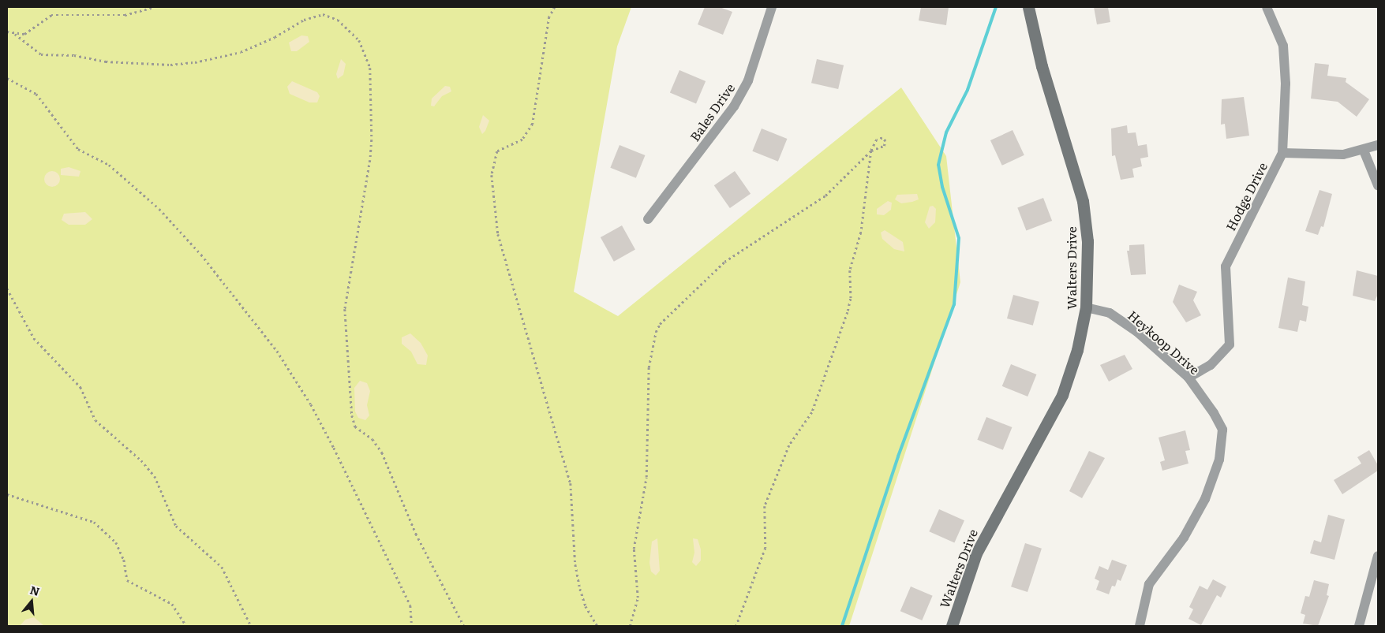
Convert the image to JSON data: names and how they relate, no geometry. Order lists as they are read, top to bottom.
{
  "streets": {
    "street": [
      "Bales Drive",
      "Hodge Drive",
      "Walters Drive",
      "Heykoop Drive"
    ]
  },
  "crossings": [
    ["Hodge Drive", "Heykoop Drive"],
    ["Walters Drive", "Heykoop Drive"]
  ],
  "north": "top"
}
